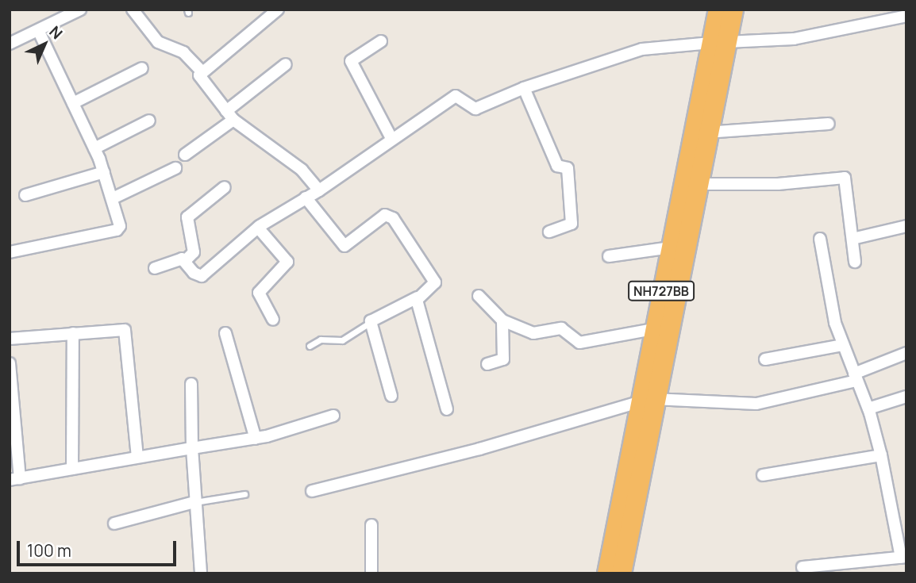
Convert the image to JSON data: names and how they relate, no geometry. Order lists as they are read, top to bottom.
{
  "streets": {
    "highway": ["NH727BB"]
  },
  "scale_bar": "100 m",
  "north": "top right"
}
